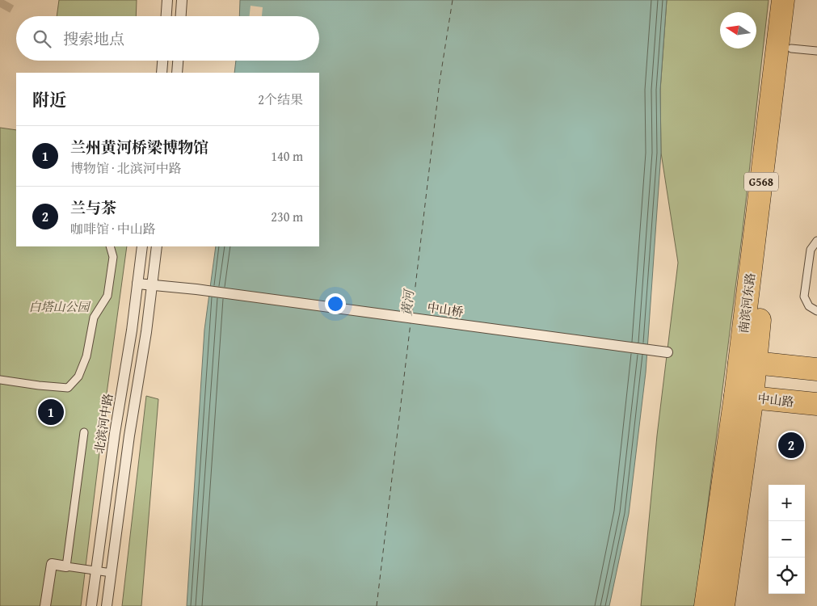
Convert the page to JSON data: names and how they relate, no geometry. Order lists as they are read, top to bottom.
{
  "streets": {
    "main road": ["G568", "南滨河东路", "中山路"],
    "street": ["中山桥", "北滨河中路"]
  },
  "crossings": [
    ["南滨河东路", "中山路"],
    ["中山桥", "北滨河中路"]
  ],
  "water": ["黄河"],
  "parks": ["白塔山公园"],
  "north": "left",
  "page": {
    "search": "搜索地点",
    "heading": ["附近", "2个结果"],
    "list": [
      {
        "mark": "1",
        "name": "兰州黄河桥梁博物馆",
        "note": "博物馆 · 北滨河中路",
        "value": "140 m"
      },
      {
        "mark": "2",
        "name": "兰与茶",
        "note": "咖啡馆 · 中山路",
        "value": "230 m"
      }
    ],
    "pins": ["1", "2"],
    "map_buttons": ["+", "−"]
  }
}
